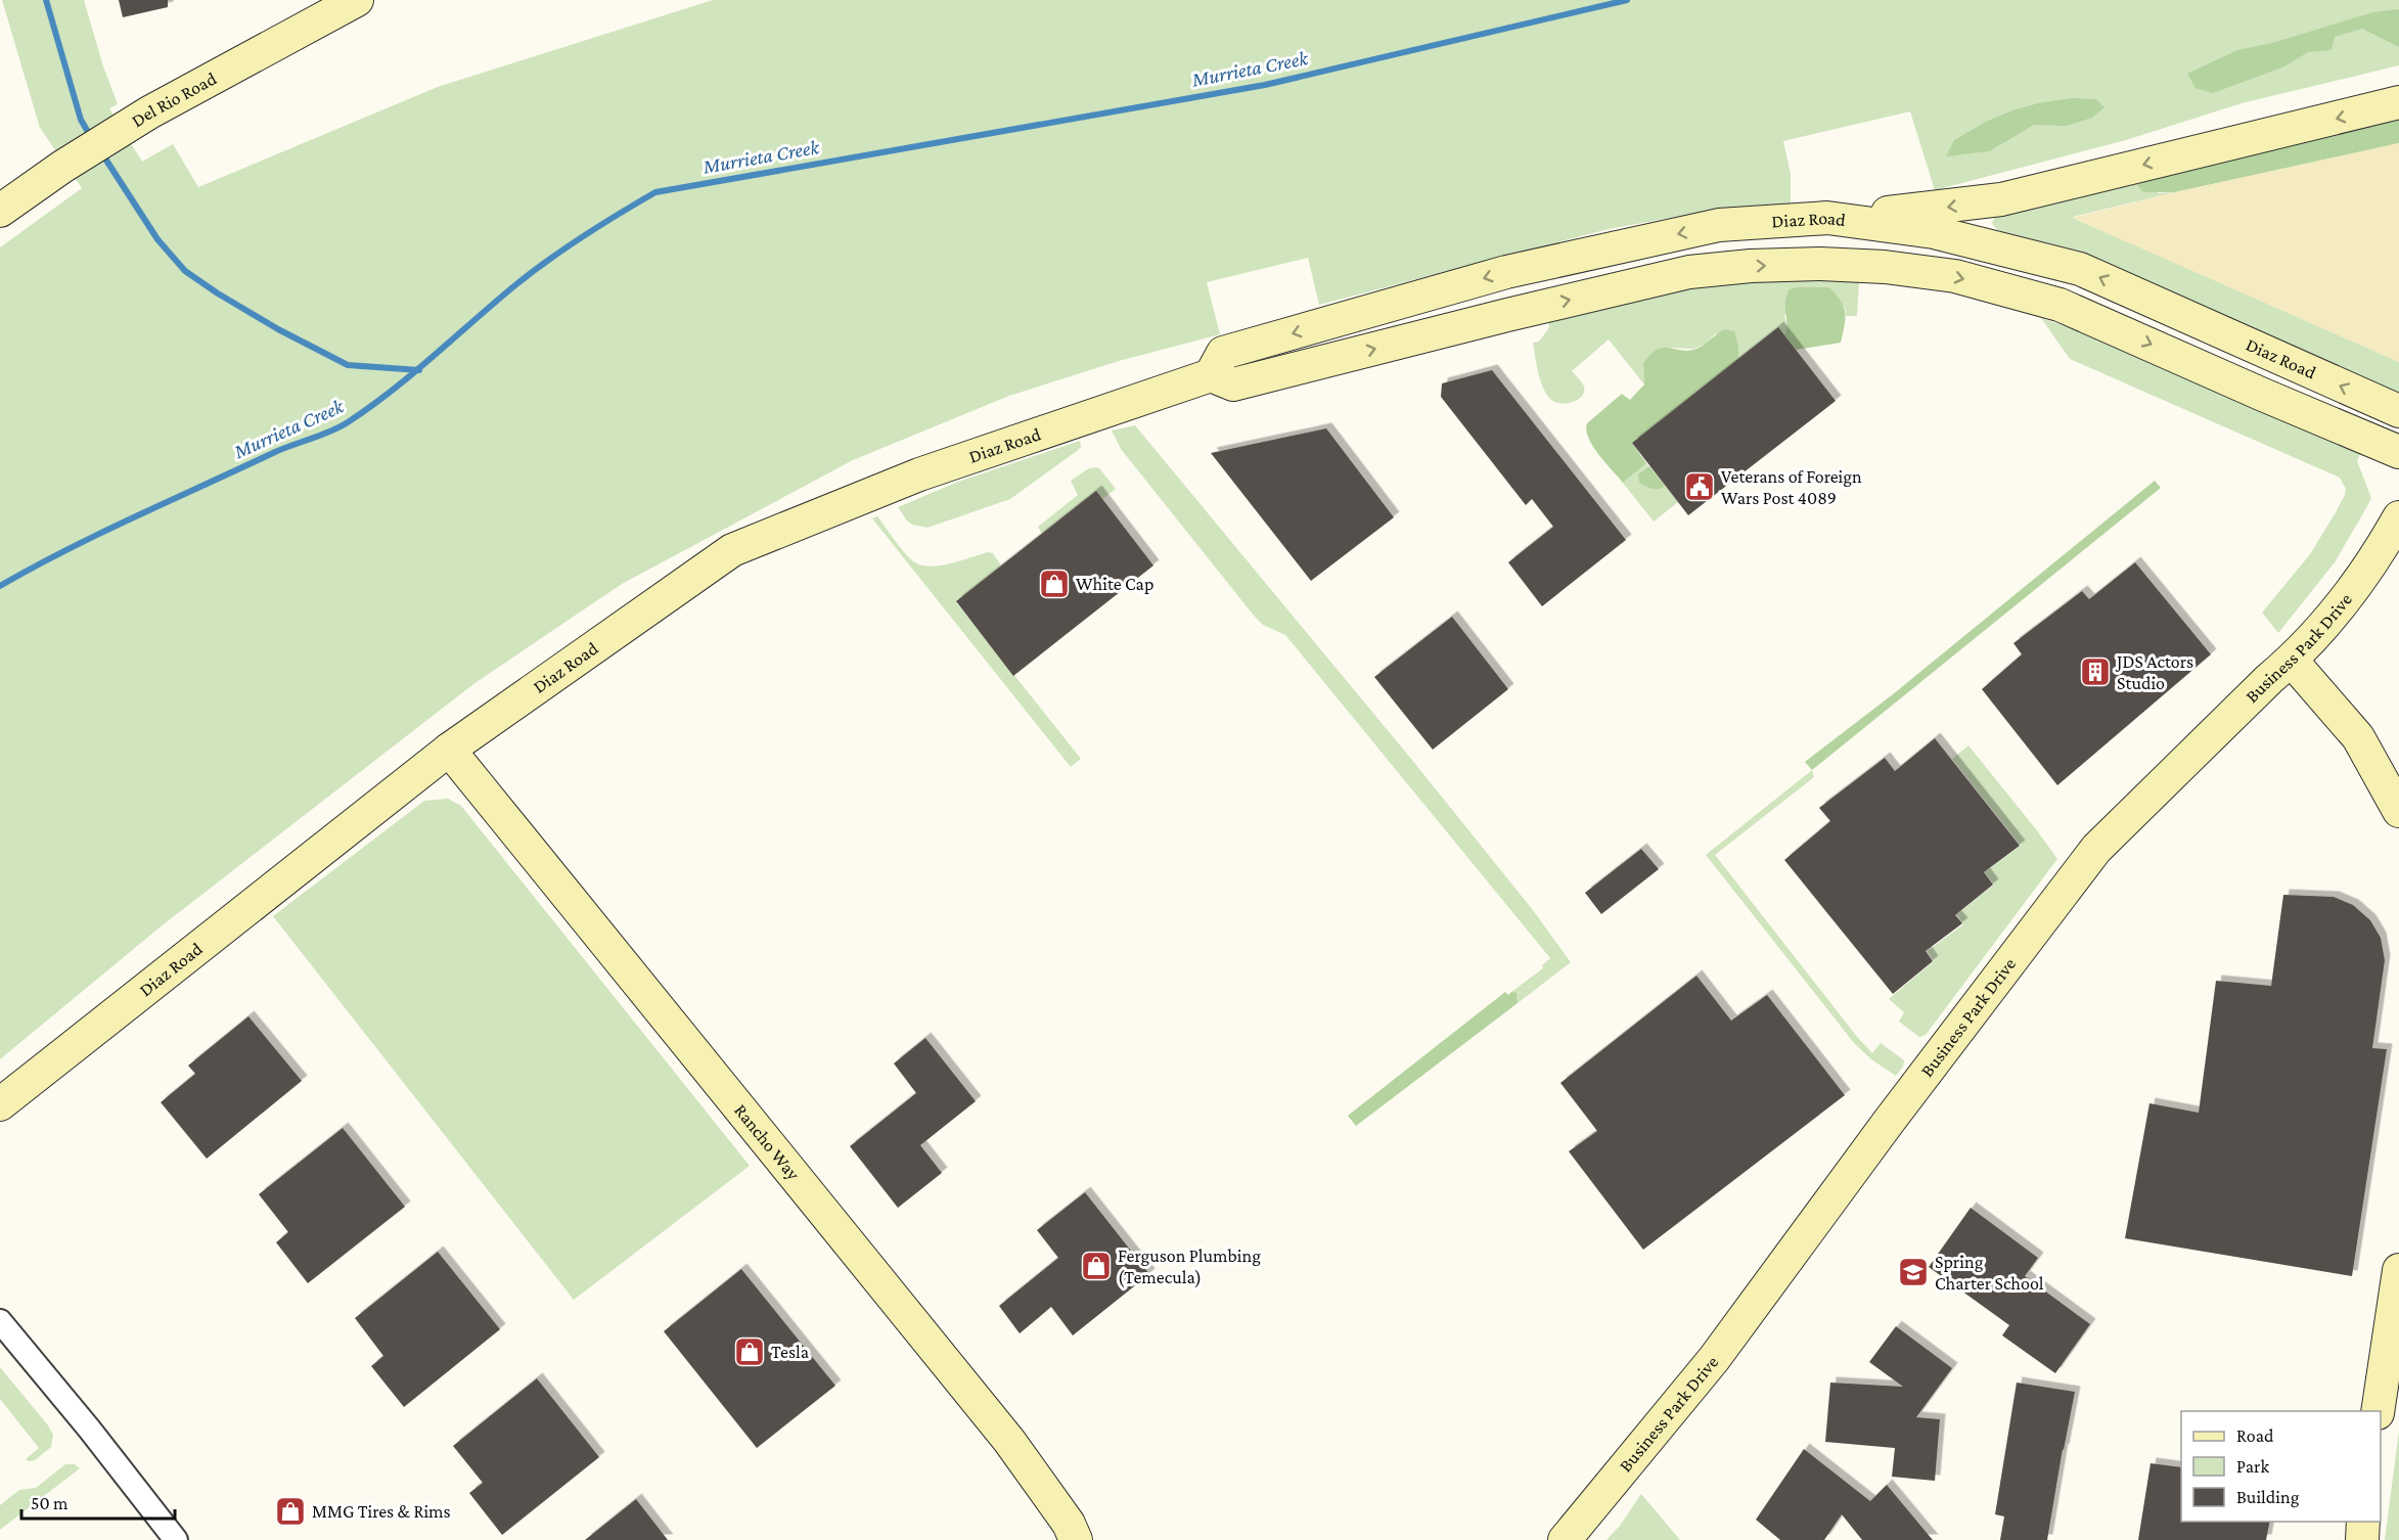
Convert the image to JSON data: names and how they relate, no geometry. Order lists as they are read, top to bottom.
{
  "streets": {
    "main road": [
      "Del Rio Road",
      "Diaz Road",
      "Business Park Drive",
      "Rancho Way"
    ]
  },
  "crossings": [
    ["Diaz Road", "Rancho Way"]
  ],
  "water": ["Murrieta Creek"],
  "places": {
    "public building": ["Veterans of Foreign Wars Post 4089"],
    "shop": [
      "White Cap",
      "Ferguson Plumbing (Temecula)",
      "Tesla",
      "MMG Tires & Rims"
    ],
    "building": ["JDS Actors Studio"],
    "school or university": ["Spring Charter School"]
  },
  "legend": ["Road", "Park", "Building"],
  "scale_bar": "50 m"
}
